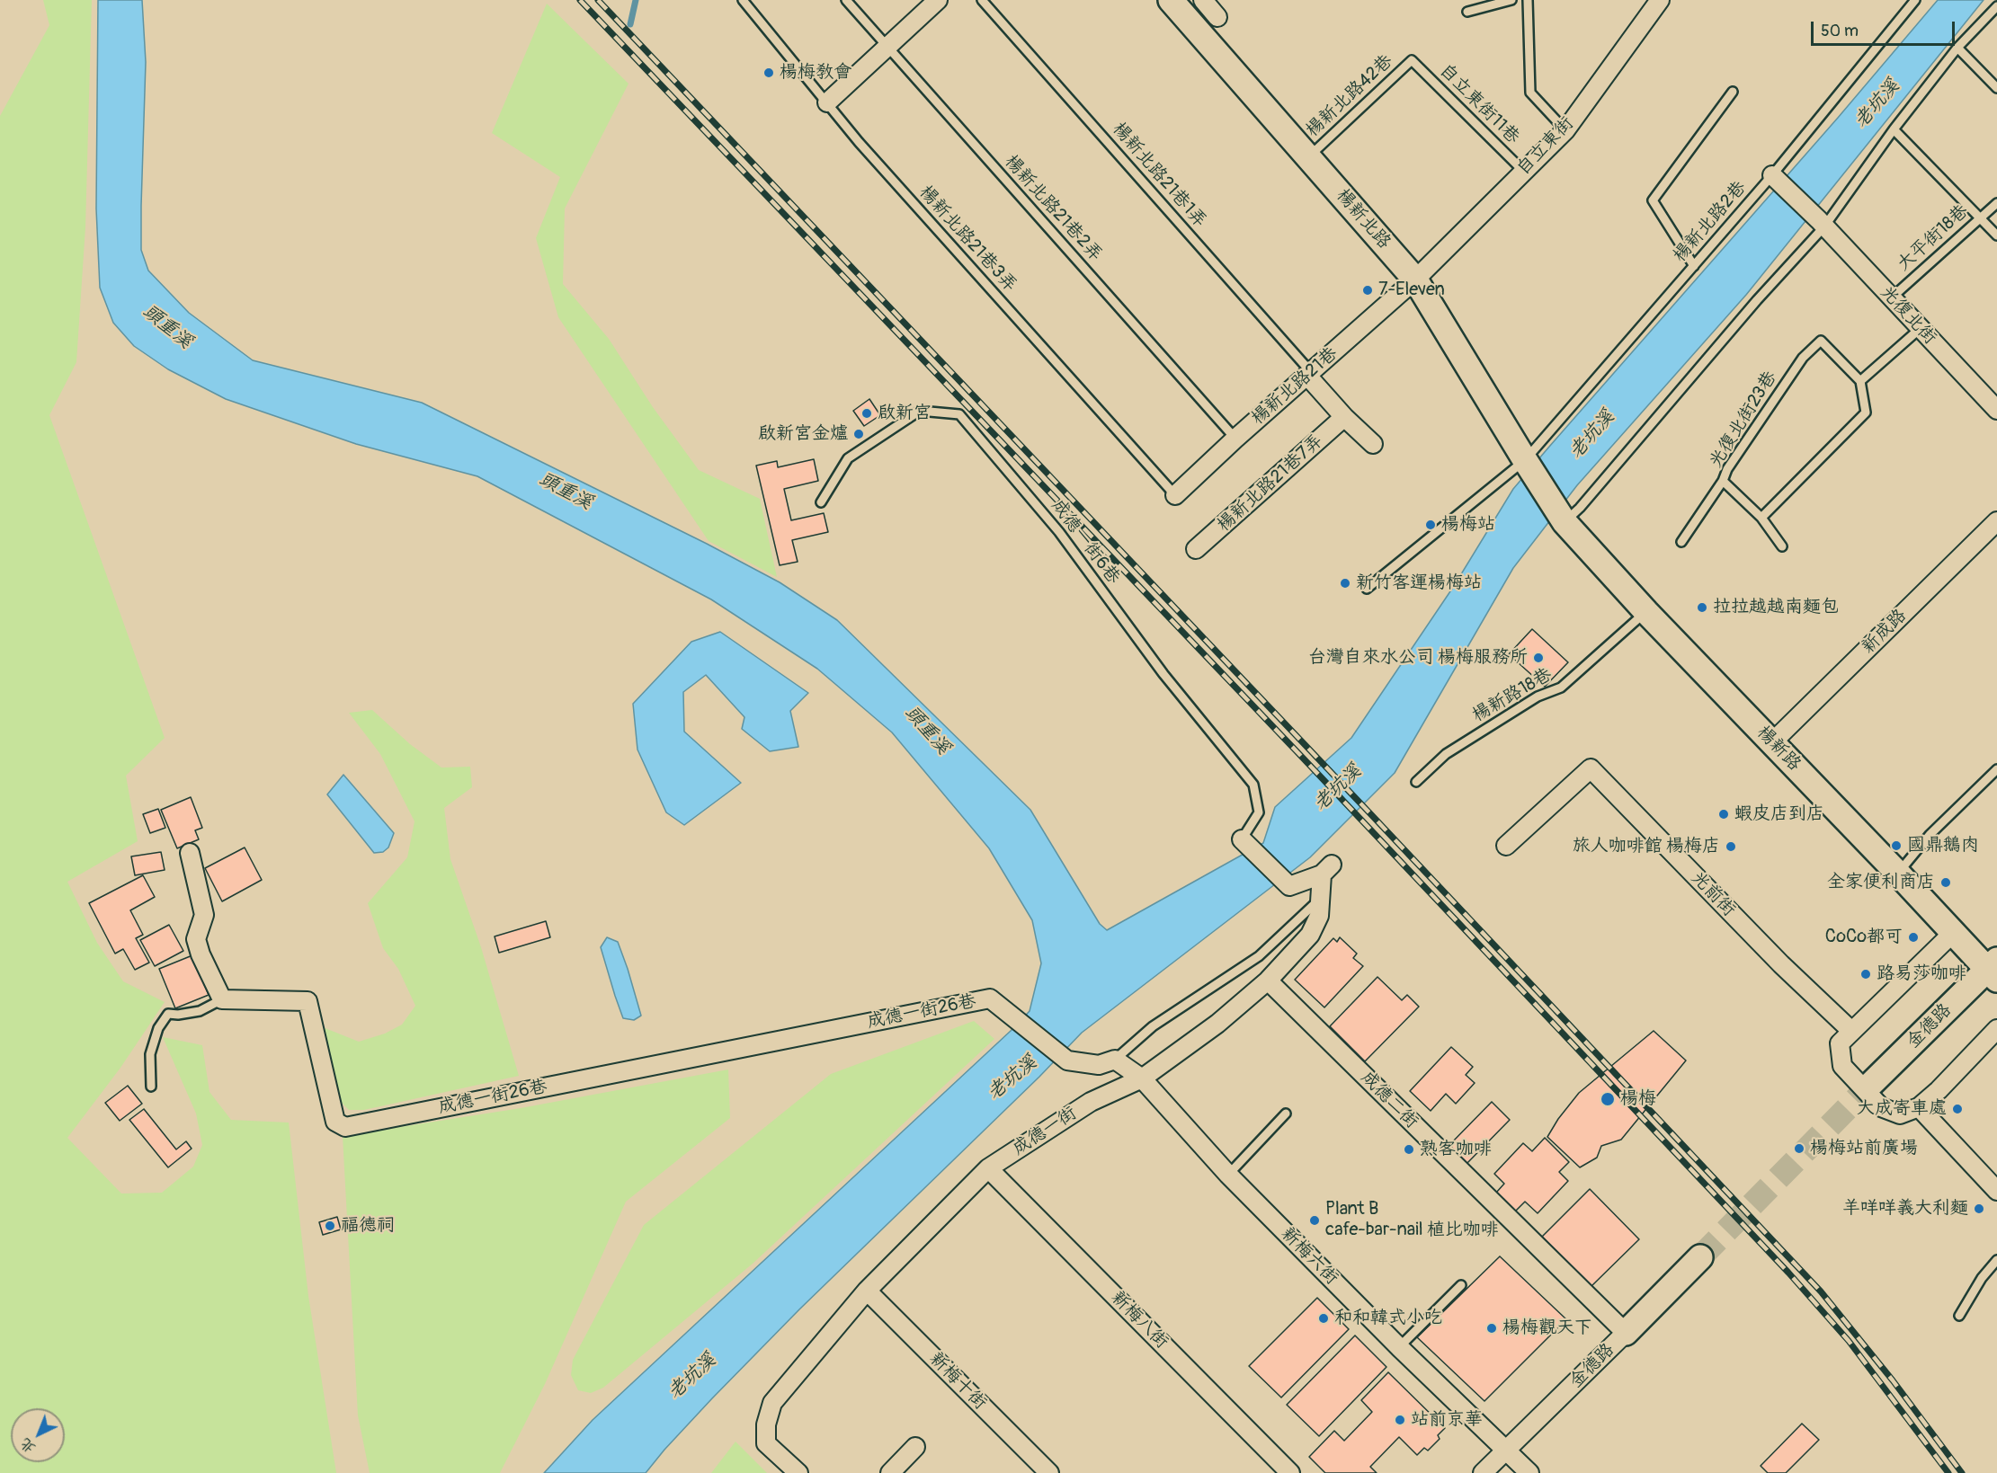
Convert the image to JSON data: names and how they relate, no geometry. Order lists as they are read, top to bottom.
{
  "streets": {
    "street": [
      "自立東街",
      "楊新北路",
      "光復北街",
      "楊新北路21巷",
      "楊新北路21巷7弄",
      "新成路",
      "楊新路",
      "光前街",
      "成德一街26巷",
      "金德路",
      "成德二街",
      "成德一街",
      "新梅六街",
      "新梅八街",
      "新梅十街"
    ],
    "lane": [
      "楊新北路42巷",
      "自立東街11巷",
      "楊新北路21巷1弄",
      "楊新北路21巷2弄",
      "楊新北路2巷",
      "大平街18巷",
      "楊新北路21巷3弄",
      "光復北街23巷",
      "成德一街6巷",
      "楊新路18巷"
    ]
  },
  "crossings": [
    ["楊新北路42巷", "自立東街11巷"],
    ["楊新北路42巷", "楊新北路"],
    ["自立東街11巷", "自立東街"],
    ["自立東街", "楊新北路"],
    ["自立東街", "楊新北路21巷"],
    ["楊新北路21巷1弄", "楊新北路21巷"],
    ["楊新北路21巷2弄", "楊新北路21巷"],
    ["楊新北路", "楊新北路2巷"],
    ["楊新北路", "楊新北路21巷"],
    ["楊新北路", "楊新路"],
    ["楊新北路2巷", "光復北街"],
    ["大平街18巷", "光復北街"],
    ["楊新北路21巷3弄", "楊新北路21巷"],
    ["成德一街6巷", "成德一街"],
    ["新成路", "楊新路"],
    ["楊新路18巷", "楊新路"],
    ["楊新路", "金德路"],
    ["金德路", "成德二街"],
    ["金德路", "新梅六街"],
    ["成德二街", "成德一街"],
    ["成德一街", "新梅六街"],
    ["成德一街", "新梅八街"],
    ["成德一街", "新梅十街"]
  ],
  "water": ["老坑溪", "頭重溪"],
  "places": [
    "楊梅教會",
    "7-Eleven",
    "啟新宮",
    "啟新宮金爐",
    "楊梅站",
    "新竹客運楊梅站",
    "拉拉越越南麵包",
    "台灣自來水公司 楊梅服務所",
    "蝦皮店到店",
    "國鼎鵝肉",
    "旅人咖啡館 楊梅店",
    "全家便利商店",
    "CoCo都可",
    "路易莎咖啡",
    "楊梅",
    "大成寄車處",
    "楊梅站前廣場",
    "熟客咖啡",
    "羊咩咩義大利麵",
    "Plant B cafe-bar-nail 植比咖啡",
    "福德祠",
    "和和韓式小吃",
    "楊梅觀天下",
    "站前京華"
  ],
  "scale_bar": "50 m",
  "north": "bottom left"
}
